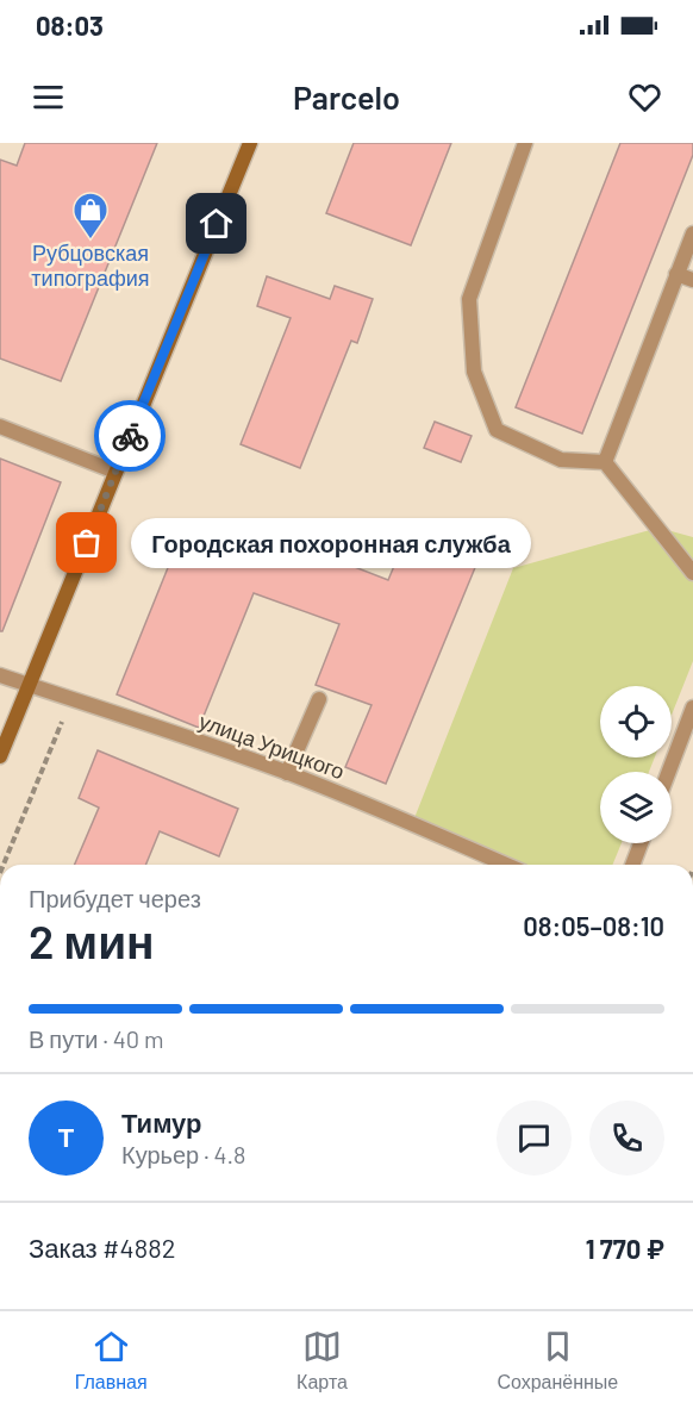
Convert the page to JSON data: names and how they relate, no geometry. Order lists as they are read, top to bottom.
{
  "streets": {
    "street": ["улица Урицкого"]
  },
  "places": {
    "shop": ["Рубцовская типография"],
    "other": ["Городская похоронная служба"]
  },
  "page": {
    "status": "08:03",
    "header": "Parcelo",
    "bubble": "Городская похоронная служба",
    "heading": ["2 мин", "Прибудет через", "08:05–08:10"],
    "panel": [
      "Тимур",
      "Курьер · 4.8",
      "Заказ #4882",
      "1 770 ₽"
    ],
    "bar": "В пути · 40 m",
    "round": "Т",
    "tabs": ["Главная", "Карта", "Сохранённые"]
  }
}
